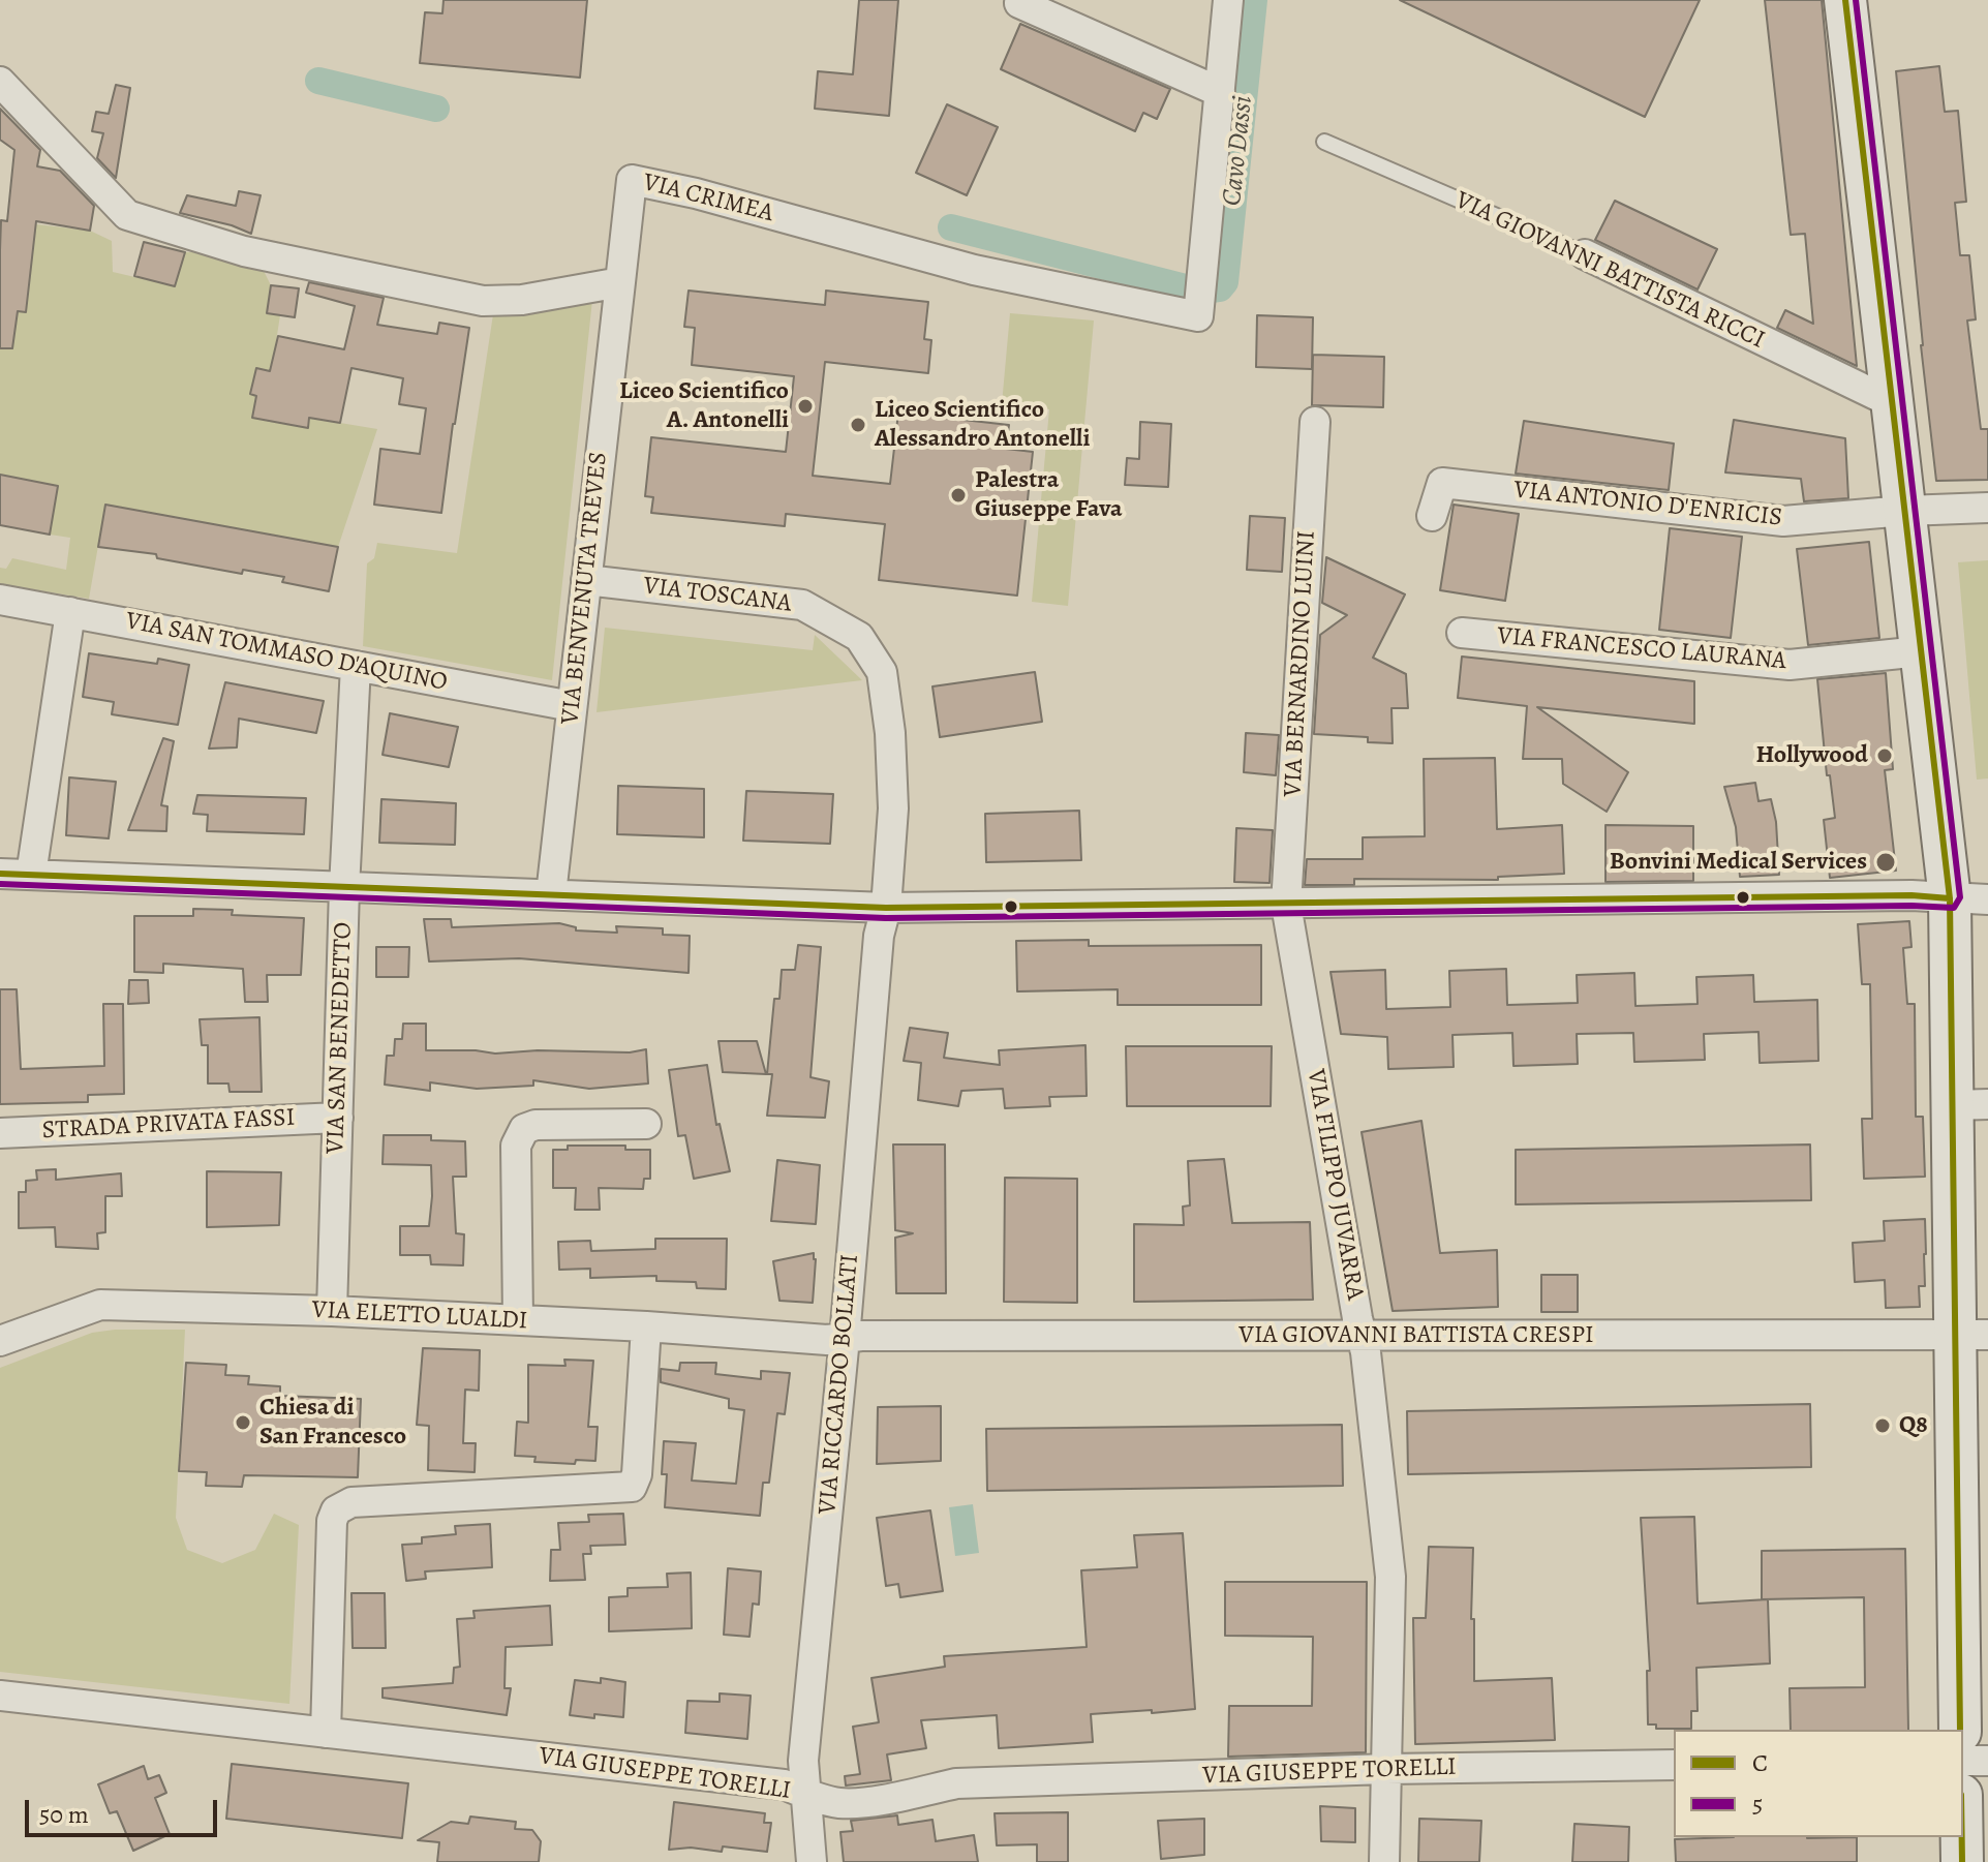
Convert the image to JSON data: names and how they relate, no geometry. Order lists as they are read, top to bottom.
{
  "streets": {
    "street": [
      "VIA CRIMEA",
      "VIA GIOVANNI BATTISTA RICCI",
      "VIA ANTONIO D'ENRICIS",
      "VIA BENVENUTA TREVES",
      "VIA TOSCANA",
      "VIA FRANCESCO LAURANA",
      "VIA SAN TOMMASO D'AQUINO",
      "VIA BERNARDINO LUINI",
      "VIA SAN BENEDETTO",
      "STRADA PRIVATA FASSI",
      "VIA FILIPPO JUVARRA",
      "VIA ELETTO LUALDI",
      "VIA GIOVANNI BATTISTA CRESPI",
      "VIA RICCARDO BOLLATI",
      "VIA GIUSEPPE TORELLI"
    ]
  },
  "crossings": [
    ["VIA CRIMEA", "VIA BENVENUTA TREVES"],
    ["VIA BENVENUTA TREVES", "VIA TOSCANA"],
    ["VIA BENVENUTA TREVES", "VIA SAN TOMMASO D'AQUINO"],
    ["VIA TOSCANA", "VIA RICCARDO BOLLATI"],
    ["VIA SAN TOMMASO D'AQUINO", "VIA SAN BENEDETTO"],
    ["VIA BERNARDINO LUINI", "VIA FILIPPO JUVARRA"],
    ["VIA SAN BENEDETTO", "STRADA PRIVATA FASSI"],
    ["VIA SAN BENEDETTO", "VIA ELETTO LUALDI"],
    ["VIA FILIPPO JUVARRA", "VIA GIOVANNI BATTISTA CRESPI"],
    ["VIA FILIPPO JUVARRA", "VIA GIUSEPPE TORELLI"],
    ["VIA ELETTO LUALDI", "VIA GIOVANNI BATTISTA CRESPI"],
    ["VIA ELETTO LUALDI", "VIA RICCARDO BOLLATI"],
    ["VIA GIOVANNI BATTISTA CRESPI", "VIA RICCARDO BOLLATI"],
    ["VIA RICCARDO BOLLATI", "VIA GIUSEPPE TORELLI"]
  ],
  "water": ["Cavo Dassi"],
  "places": [
    "Liceo Scientifico A. Antonelli",
    "Liceo Scientifico Alessandro Antonelli",
    "Palestra Giuseppe Fava",
    "Hollywood",
    "Bonvini Medical Services",
    "Chiesa di San Francesco",
    "Q8"
  ],
  "lines": ["transit line C", "transit line 5"],
  "legend": ["C", "5"],
  "scale_bar": "50 m"
}
